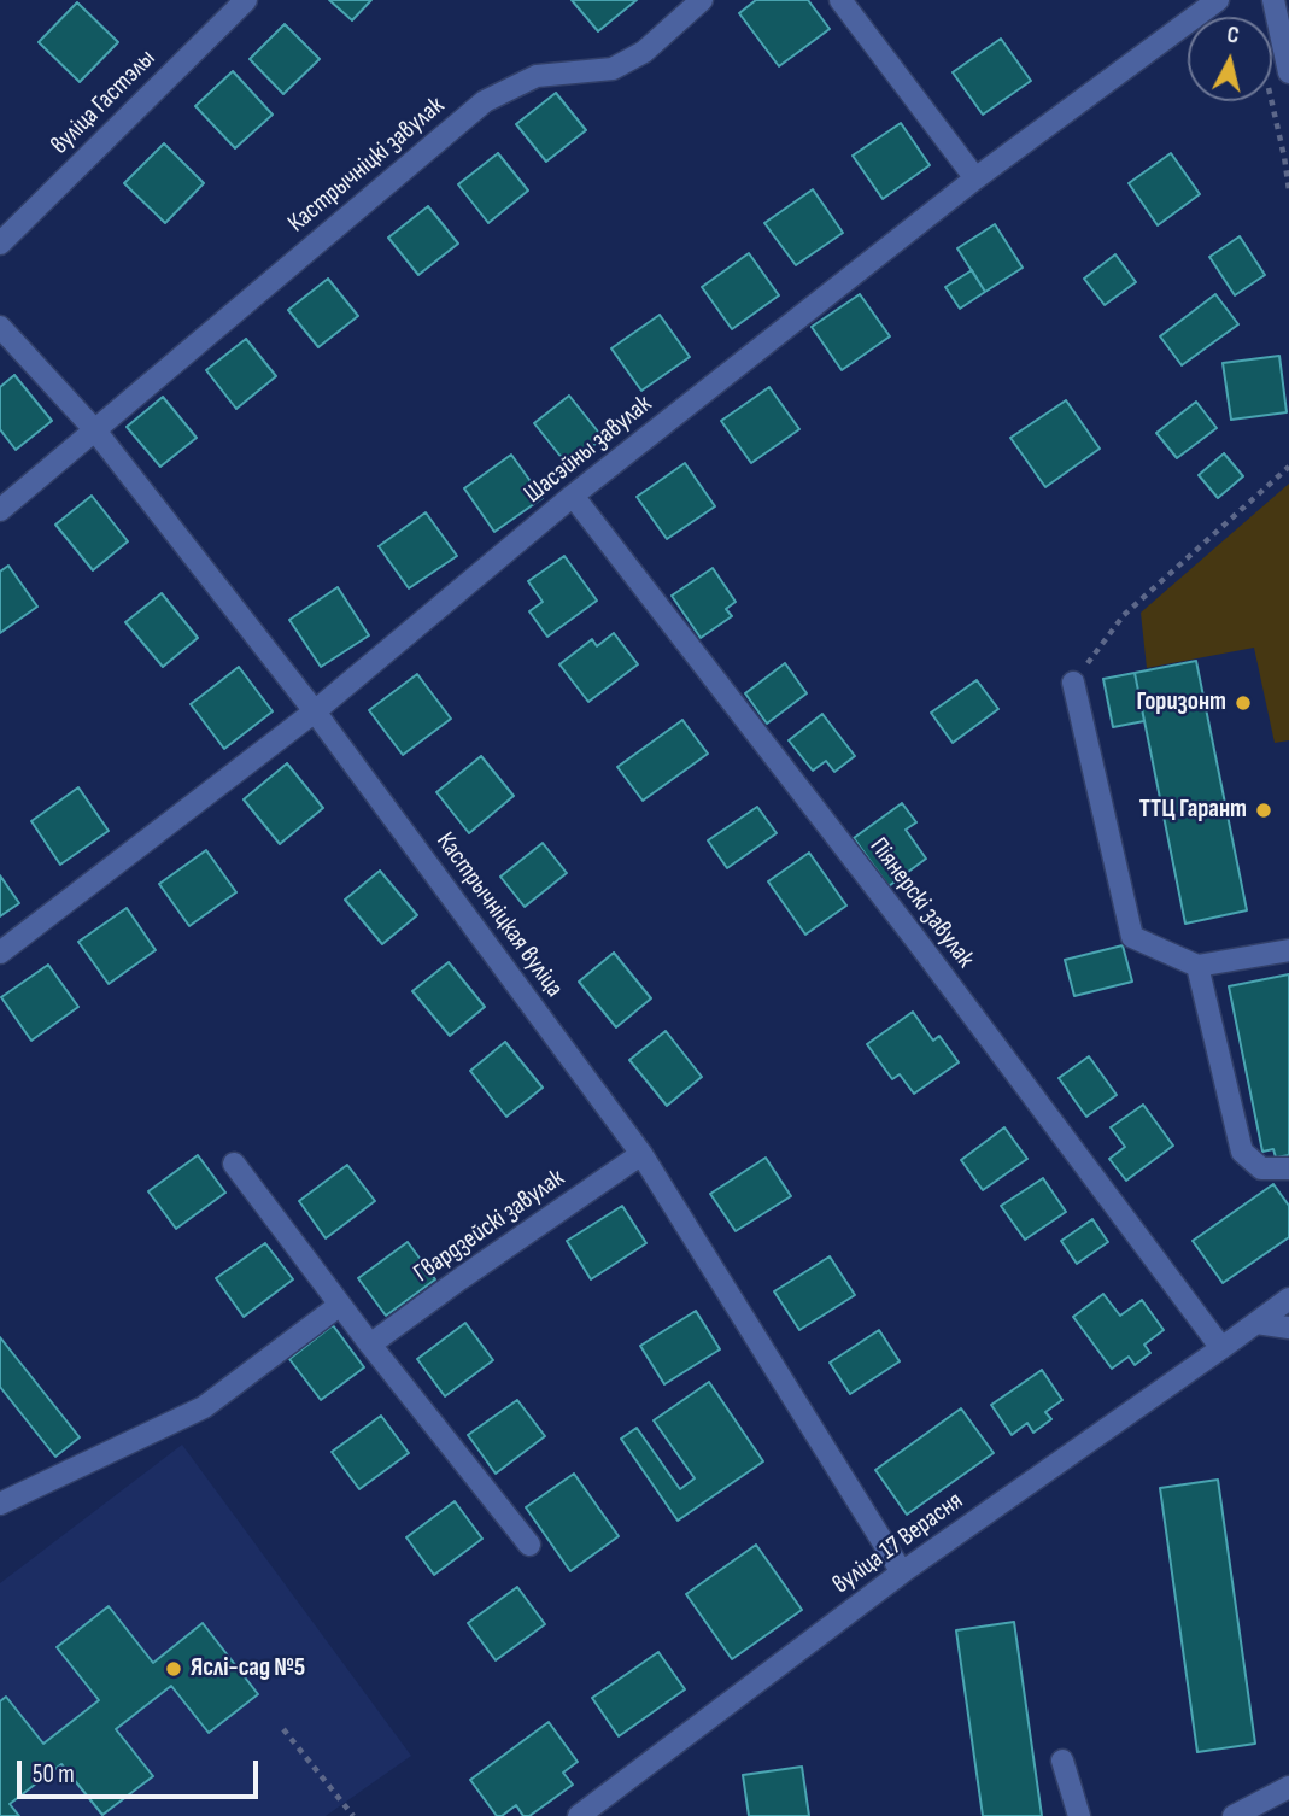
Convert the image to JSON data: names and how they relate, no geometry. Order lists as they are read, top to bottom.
{
  "streets": {
    "street": [
      "вуліца Гастэлы",
      "Кастрычніцкі завулак",
      "Шасэйны завулак",
      "Піянерскі завулак",
      "Кастрычніцкая вуліца",
      "Гвардзейскі завулак",
      "вуліца 17 Верасня"
    ]
  },
  "crossings": [
    ["Кастрычніцкі завулак", "Кастрычніцкая вуліца"],
    ["Шасэйны завулак", "Піянерскі завулак"],
    ["Шасэйны завулак", "Кастрычніцкая вуліца"],
    ["Піянерскі завулак", "вуліца 17 Верасня"],
    ["Кастрычніцкая вуліца", "Гвардзейскі завулак"],
    ["Кастрычніцкая вуліца", "вуліца 17 Верасня"]
  ],
  "places": ["Горизонт", "ТТЦ Гарант", "Яслі-сад №5"],
  "scale_bar": "50 m",
  "north": "top"
}
